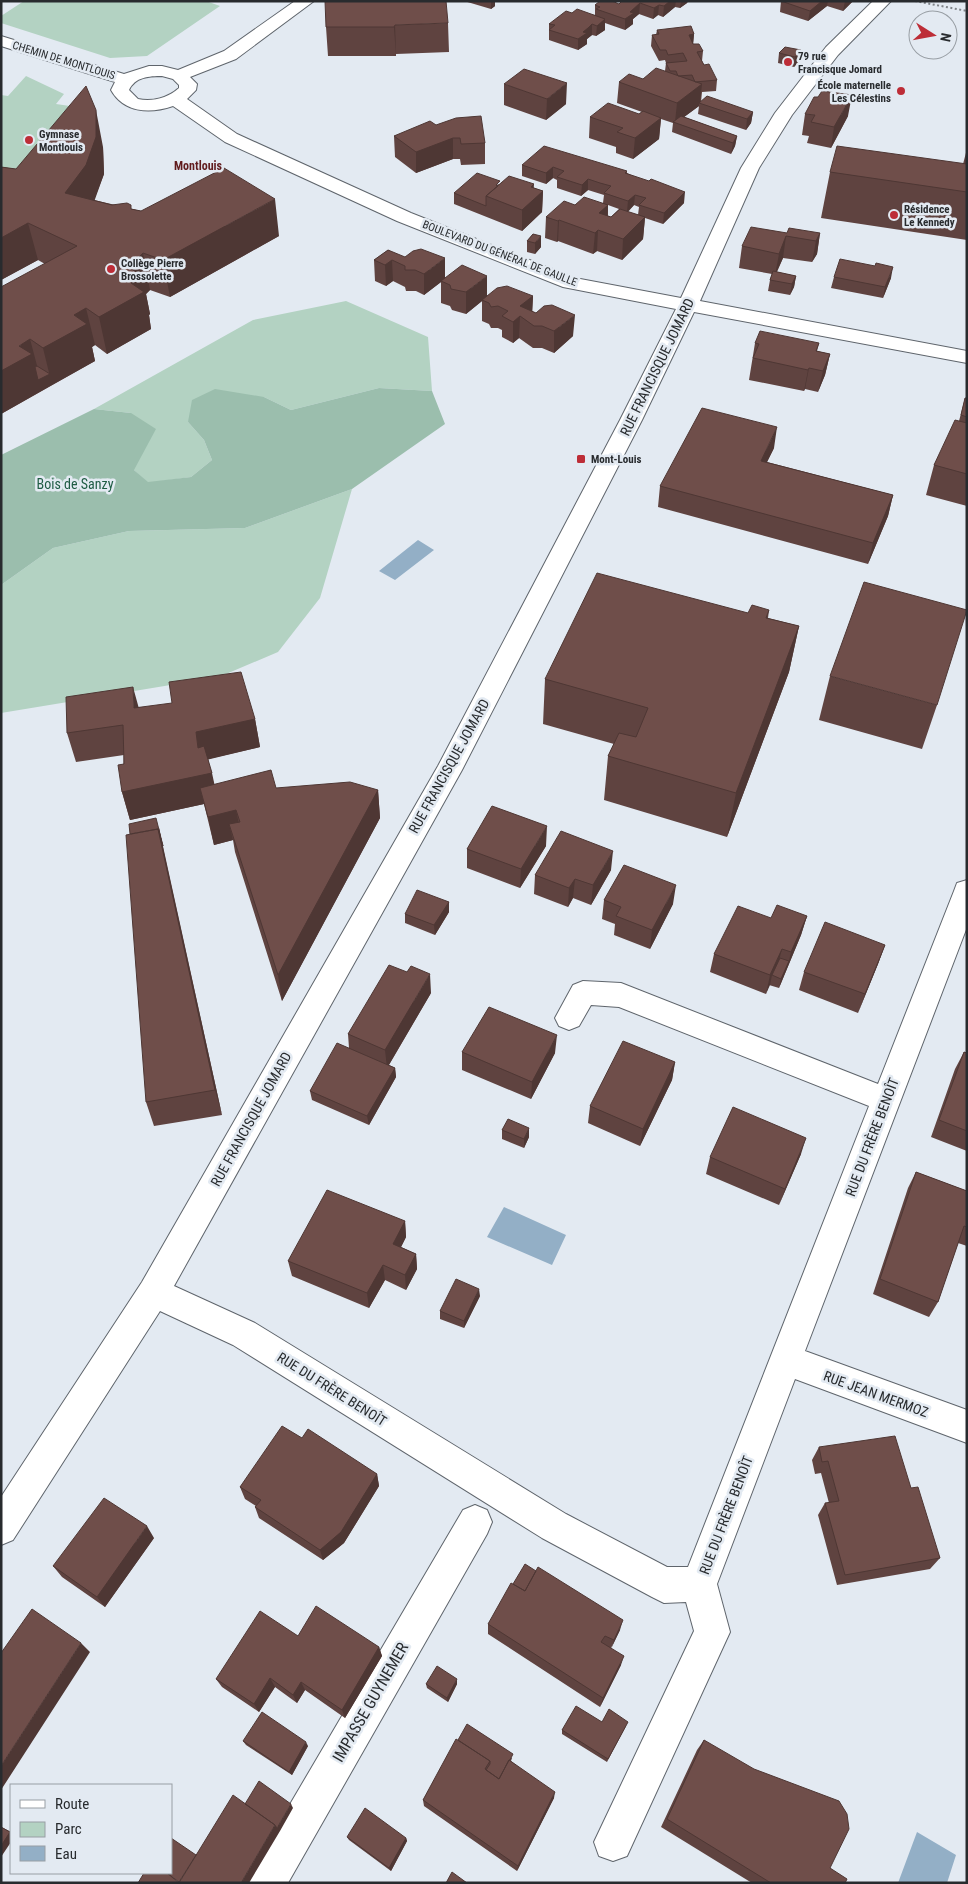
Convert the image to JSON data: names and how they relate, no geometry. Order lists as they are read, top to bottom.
{
  "streets": {
    "street": [
      "CHEMIN DE MONTLOUIS",
      "BOULEVARD DU GÉNÉRAL DE GAULLE",
      "RUE FRANCISQUE JOMARD",
      "RUE DU FRÈRE BENOÎT",
      "RUE JEAN MERMOZ",
      "IMPASSE GUYNEMER"
    ]
  },
  "crossings": [
    ["BOULEVARD DU GÉNÉRAL DE GAULLE", "RUE FRANCISQUE JOMARD"],
    ["RUE FRANCISQUE JOMARD", "RUE DU FRÈRE BENOÎT"],
    ["RUE DU FRÈRE BENOÎT", "RUE JEAN MERMOZ"]
  ],
  "districts": ["Montlouis"],
  "parks": ["Bois de Sanzy"],
  "places": {
    "other": [
      "79 rue Francisque Jomard",
      "École maternelle Les Célestins",
      "Gymnase Montlouis",
      "Résidence Le Kennedy",
      "Collège Pierre Brossolette"
    ],
    "transit": ["Mont-Louis"]
  },
  "legend": ["Route", "Parc", "Eau"],
  "north": "right"
}
